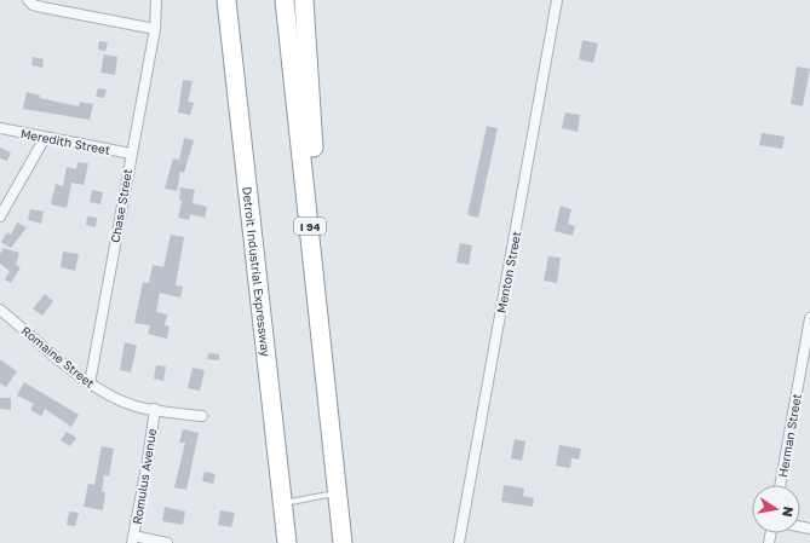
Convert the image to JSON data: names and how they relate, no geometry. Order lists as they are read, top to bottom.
{
  "streets": {
    "highway": ["I 94", "Detroit Industrial Expressway"],
    "street": [
      "Meredith Street",
      "Chase Street",
      "Menton Street",
      "Romaine Street",
      "Herman Street",
      "Romulus Avenue"
    ]
  },
  "crossings": [
    ["Meredith Street", "Chase Street"],
    ["Chase Street", "Romaine Street"],
    ["Romaine Street", "Romulus Avenue"]
  ],
  "north": "right"
}
